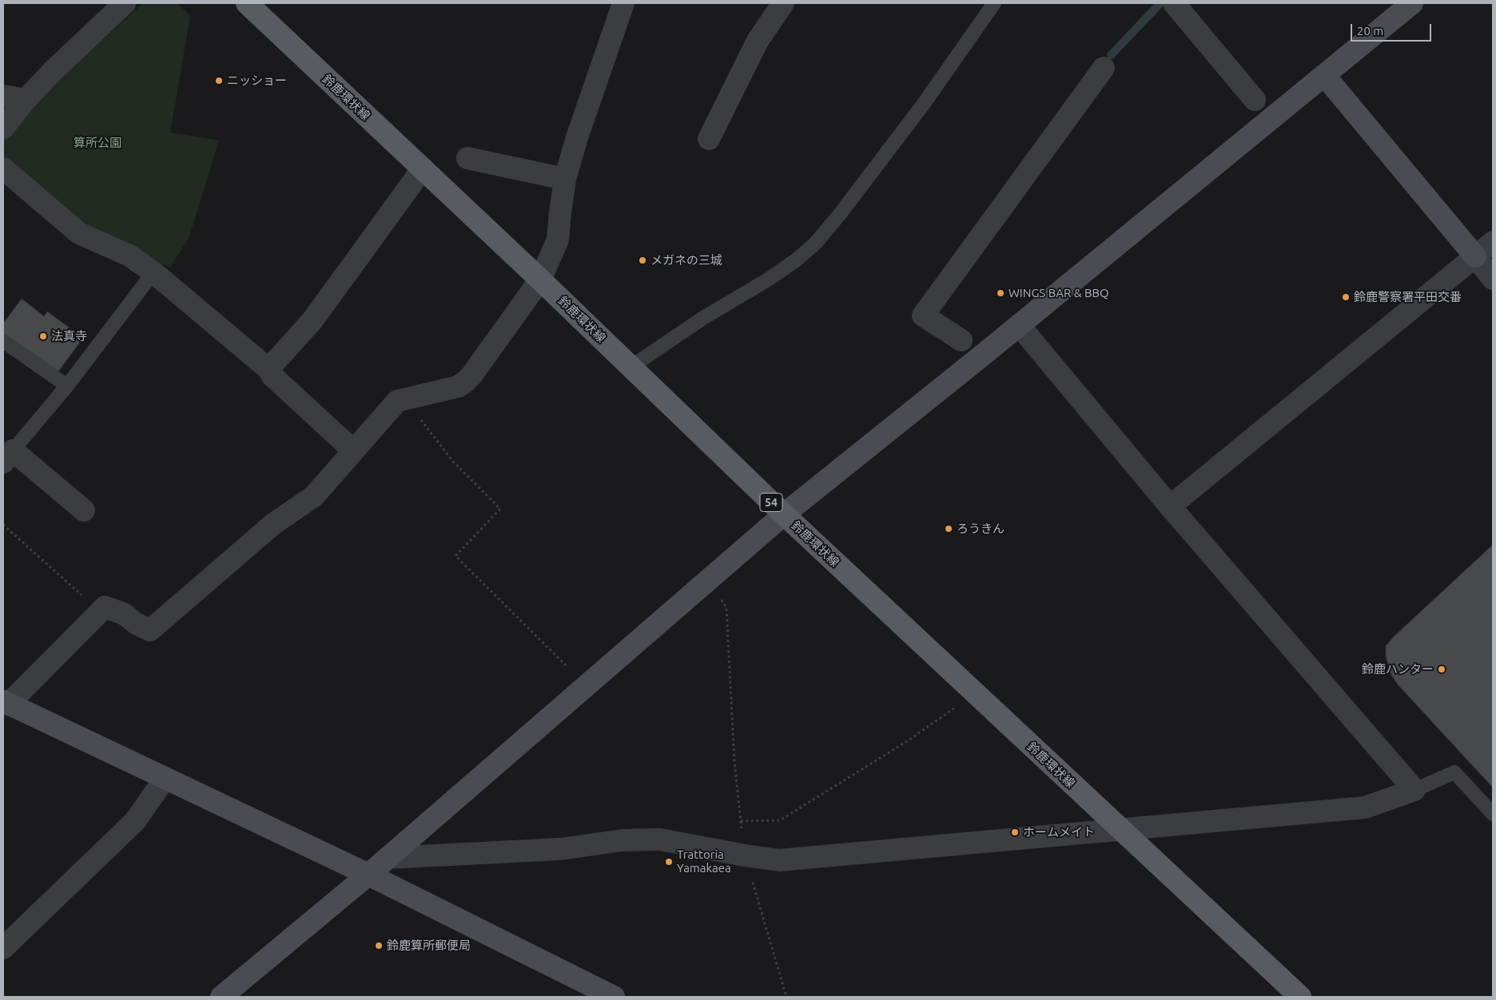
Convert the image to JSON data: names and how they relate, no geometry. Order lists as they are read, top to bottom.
{
  "streets": {
    "main road": ["鈴鹿環状線", "54"]
  },
  "parks": ["算所公園"],
  "places": [
    "ニッショー",
    "メガネの三城",
    "WINGS BAR & BBQ",
    "鈴鹿警察署平田交番",
    "法真寺",
    "ろうきん",
    "鈴鹿ハンター",
    "ホームメイト",
    "Trattoria Yamakaea",
    "鈴鹿算所郵便局"
  ],
  "scale_bar": "20 m"
}
